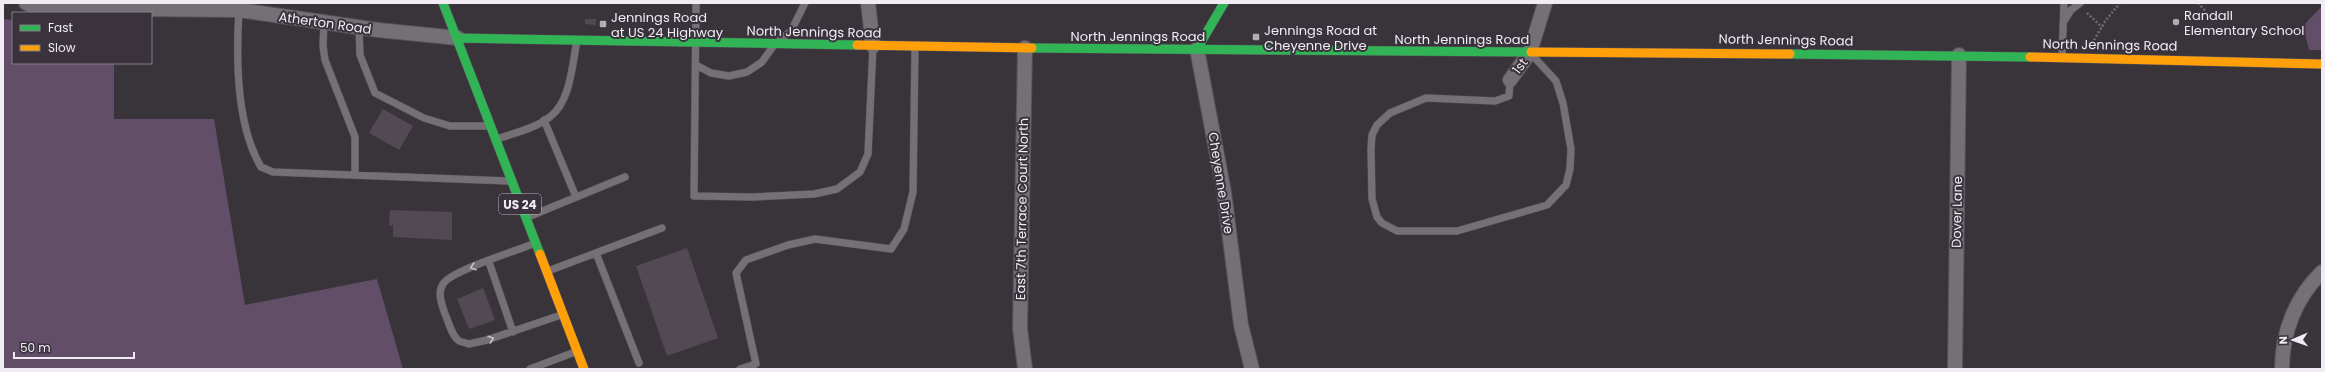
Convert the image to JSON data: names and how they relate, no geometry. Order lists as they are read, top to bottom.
{
  "streets": {
    "main road": ["North Jennings Road", "US 24"],
    "street": [
      "Atherton Road",
      "1st",
      "Cheyenne Drive",
      "East 7th Terrace Court North",
      "Dover Lane"
    ]
  },
  "crossings": [
    ["Atherton Road", "North Jennings Road"],
    ["Atherton Road", "US 24"],
    ["North Jennings Road", "1st"],
    ["North Jennings Road", "Cheyenne Drive"],
    ["North Jennings Road", "US 24"],
    ["North Jennings Road", "East 7th Terrace Court North"],
    ["North Jennings Road", "Dover Lane"]
  ],
  "places": {
    "other": ["Randall Elementary School"],
    "transit": ["Jennings Road at US 24 Highway", "Jennings Road at Cheyenne Drive"]
  },
  "legend": ["Fast", "Slow"],
  "scale_bar": "50 m",
  "north": "left"
}
